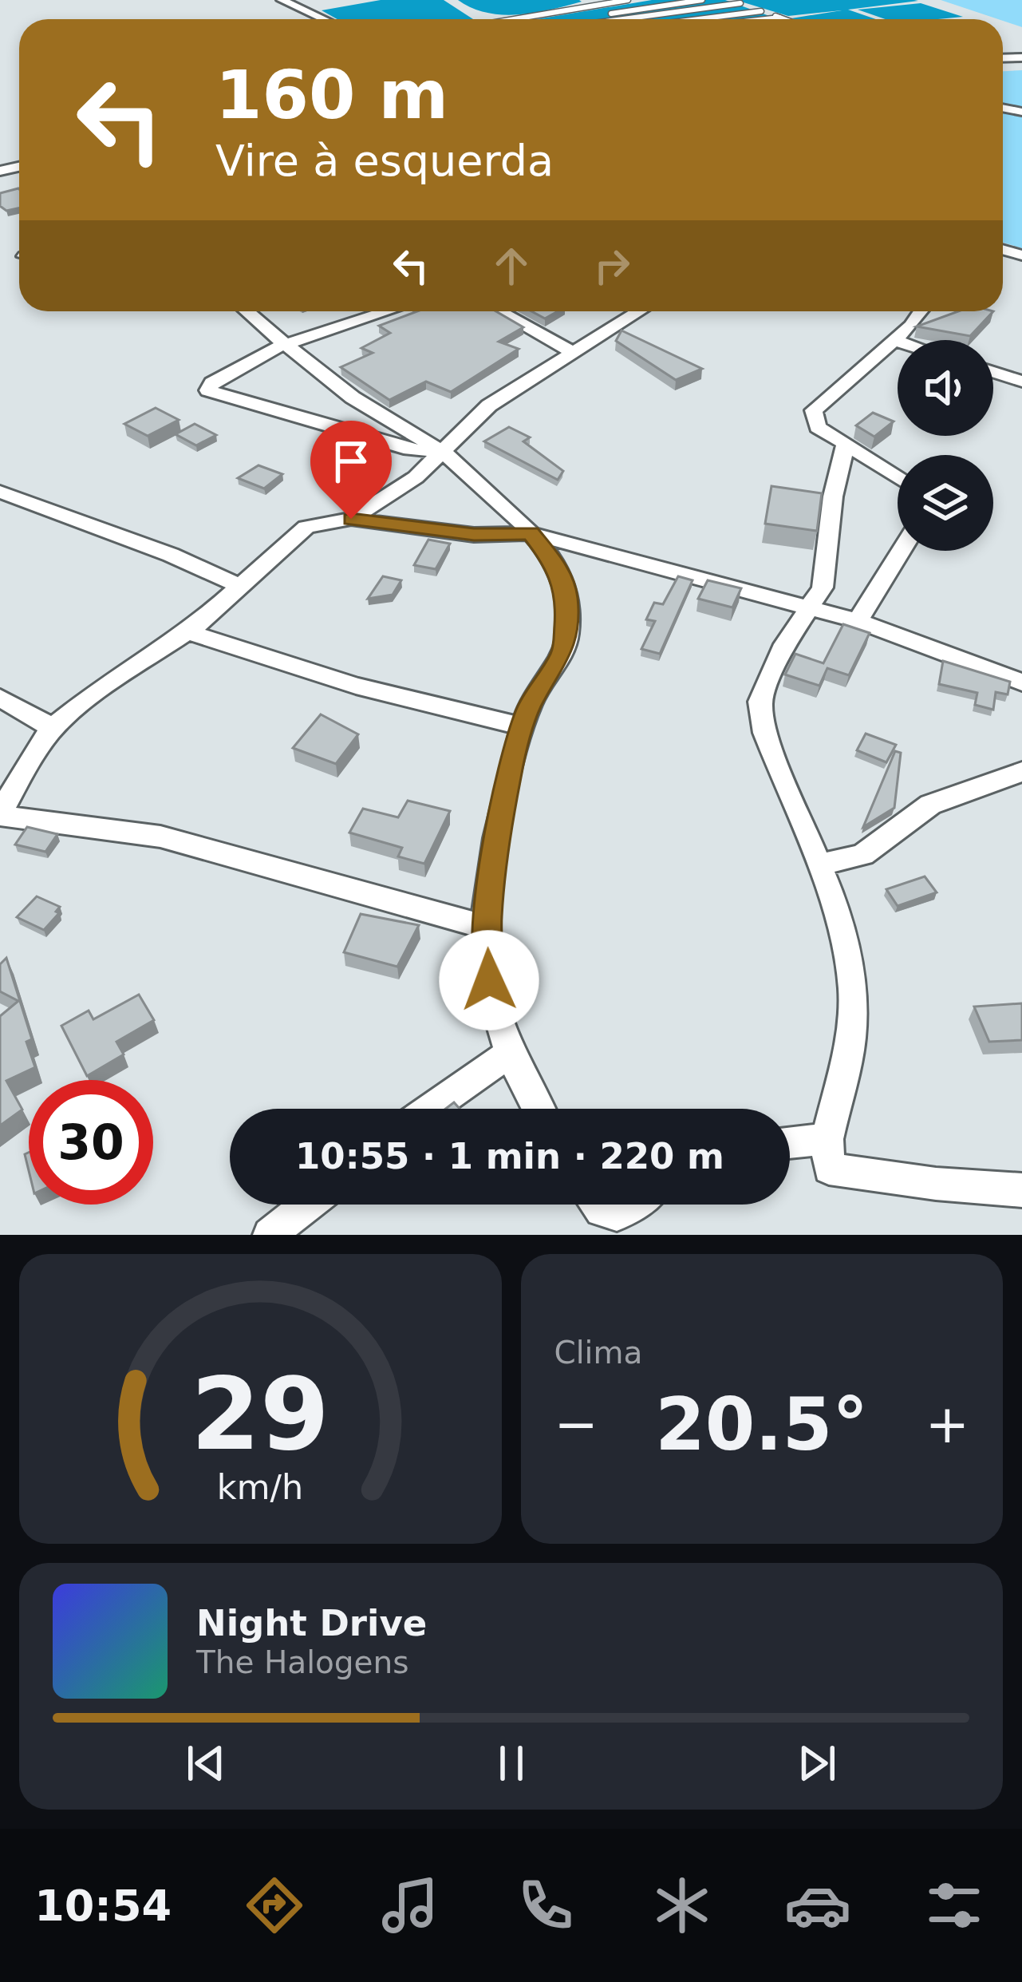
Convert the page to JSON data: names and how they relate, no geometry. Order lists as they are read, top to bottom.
{
  "page": {
    "turn": ["160 m", "Vire à esquerda"],
    "limit": "30",
    "trip": "10:55 · 1 min · 220 m",
    "tile": "Clima",
    "heat": ["−", "20.5°", "+"],
    "song": ["Night Drive", "The Halogens"],
    "tabs": "10:54",
    "gauge": ["29", "km/h"]
  }
}
